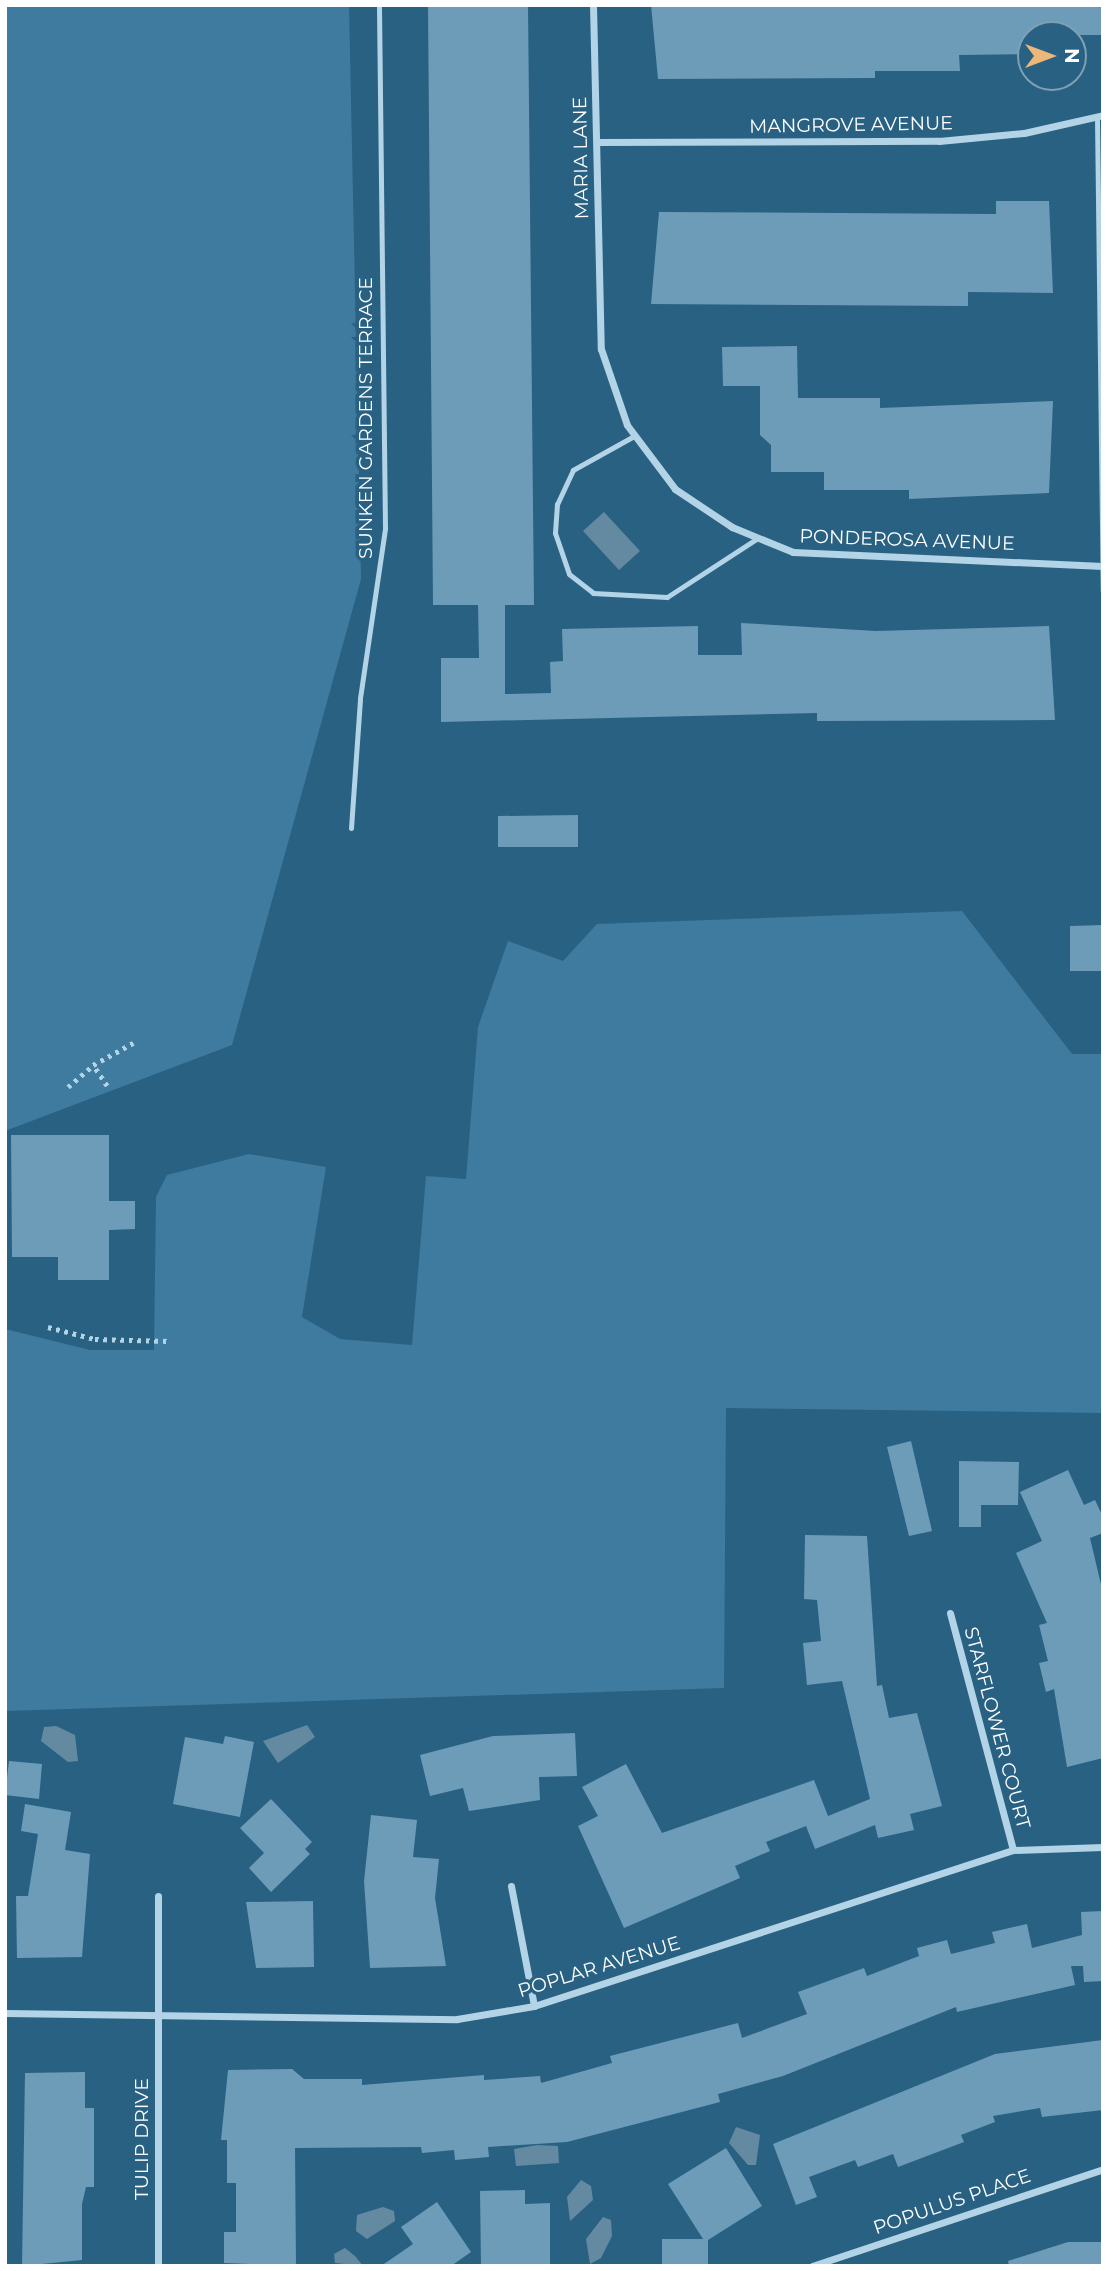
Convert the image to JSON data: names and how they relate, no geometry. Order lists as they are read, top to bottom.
{
  "streets": {
    "street": [
      "MANGROVE AVENUE",
      "MARIA LANE",
      "PONDEROSA AVENUE",
      "STARFLOWER COURT",
      "POPLAR AVENUE",
      "TULIP DRIVE",
      "POPULUS PLACE"
    ],
    "lane": ["SUNKEN GARDENS TERRACE"]
  },
  "crossings": [
    ["MANGROVE AVENUE", "MARIA LANE"],
    ["MARIA LANE", "PONDEROSA AVENUE"],
    ["STARFLOWER COURT", "POPLAR AVENUE"],
    ["POPLAR AVENUE", "TULIP DRIVE"]
  ],
  "north": "right"
}
